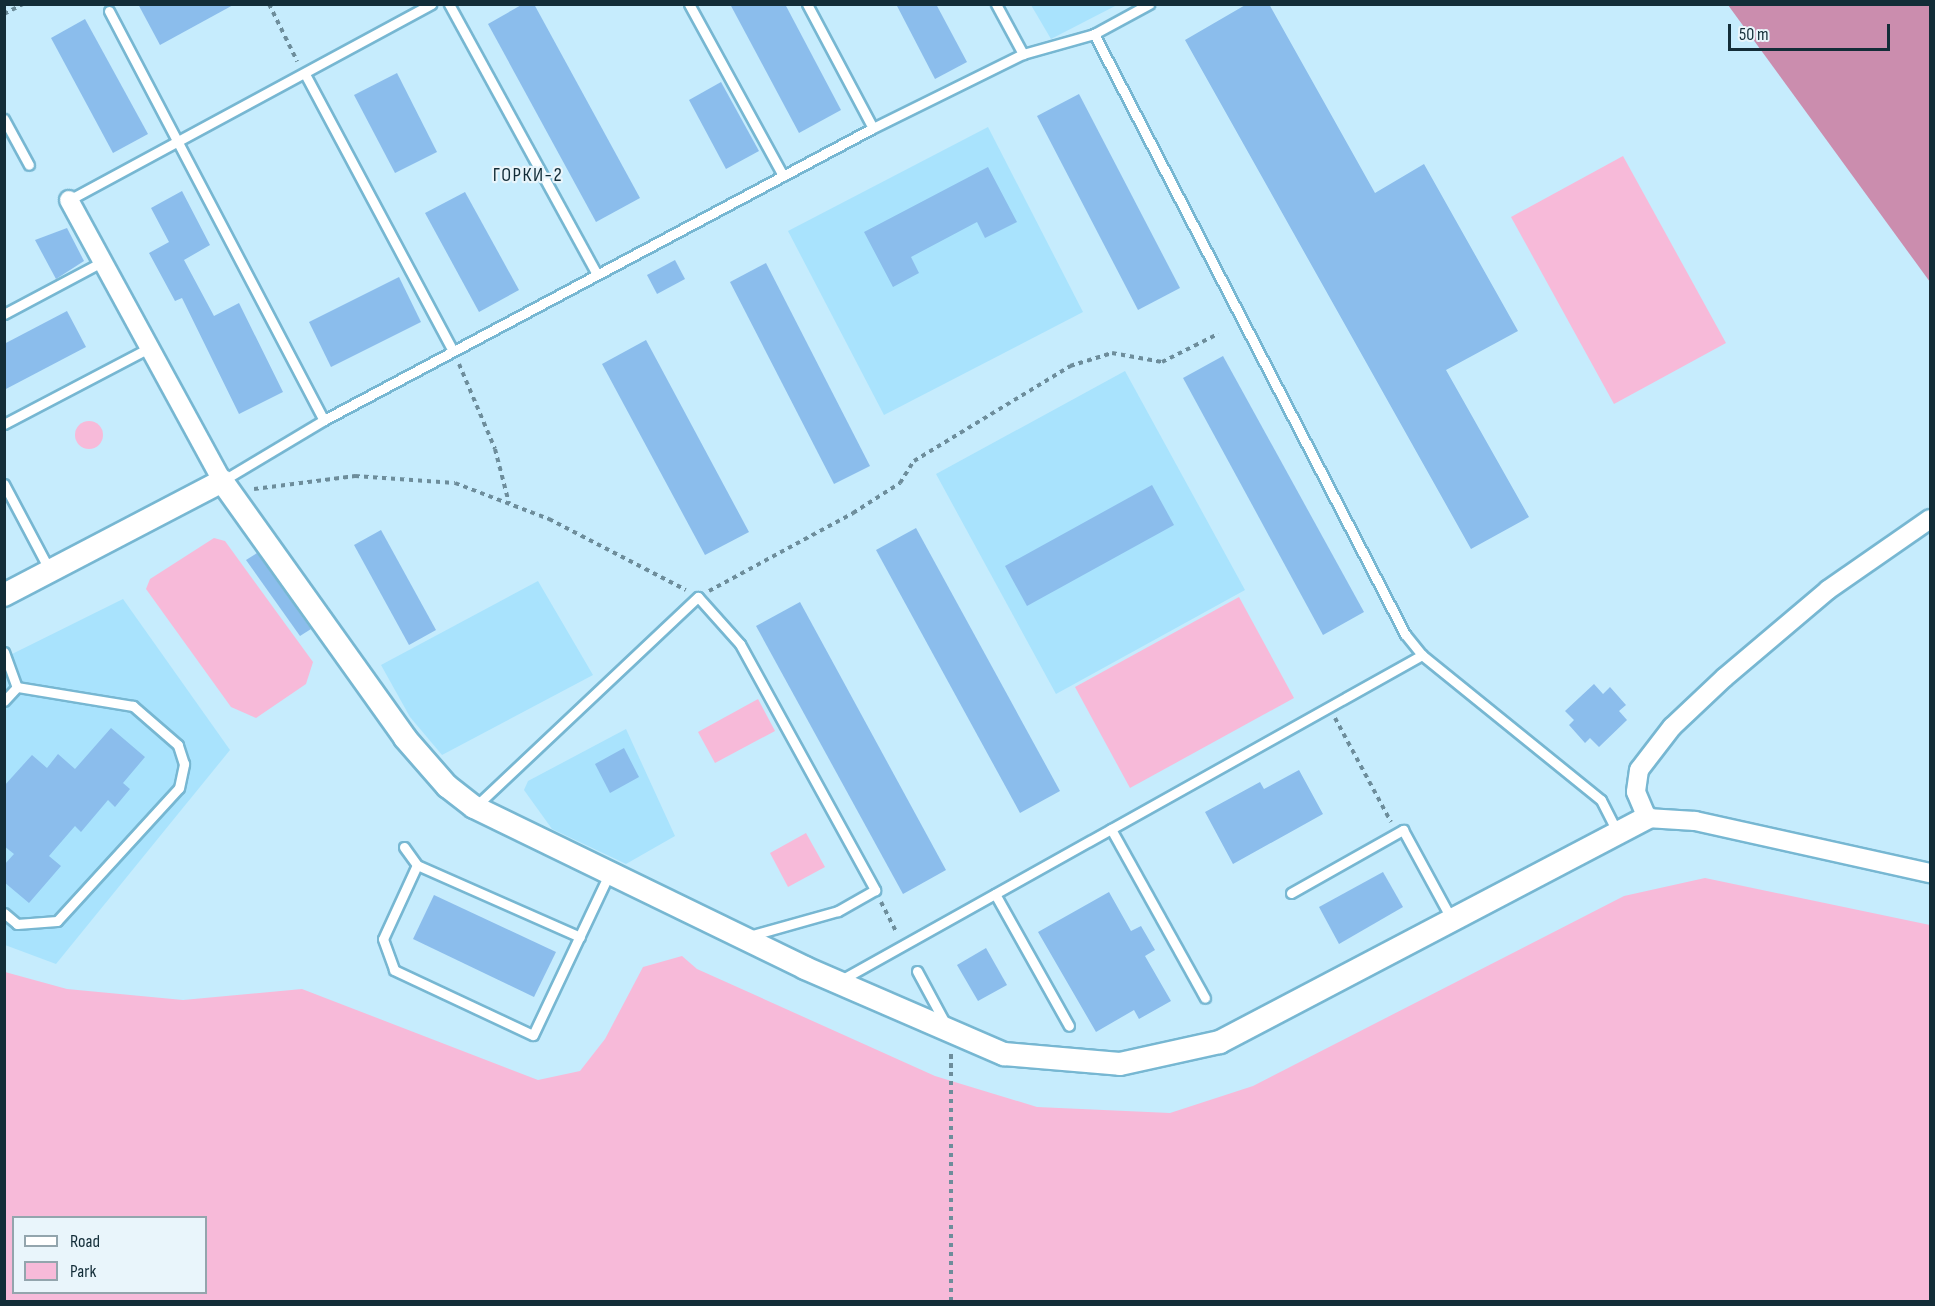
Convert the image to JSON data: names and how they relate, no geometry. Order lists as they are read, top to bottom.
{
  "districts": ["ГОРКИ-2"],
  "legend": ["Road", "Park"],
  "scale_bar": "50 m"
}
